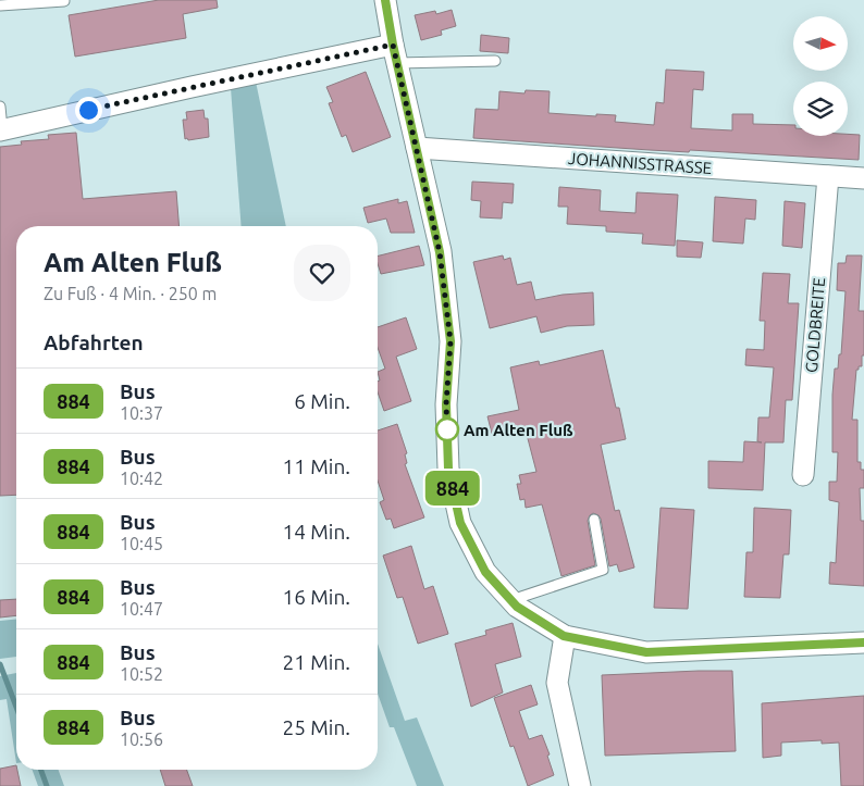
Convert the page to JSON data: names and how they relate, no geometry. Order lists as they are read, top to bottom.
{
  "streets": {
    "street": ["JOHANNISSTRASSE", "GOLDBREITE"]
  },
  "crossings": [
    ["JOHANNISSTRASSE", "GOLDBREITE"]
  ],
  "places": ["Am Alten Fluß"],
  "lines": ["bus line 884"],
  "north": "right",
  "page": {
    "on_map": "884",
    "heading": [
      ["Am Alten Fluß", "Zu Fuß · 4 Min. · 250 m"],
      "Abfahrten"
    ],
    "list": [
      {
        "mark": "884",
        "name": "Bus",
        "note": "10:37",
        "value": "6 Min."
      },
      {
        "mark": "884",
        "name": "Bus",
        "note": "10:42",
        "value": "11 Min."
      },
      {
        "mark": "884",
        "name": "Bus",
        "note": "10:45",
        "value": "14 Min."
      },
      {
        "mark": "884",
        "name": "Bus",
        "note": "10:47",
        "value": "16 Min."
      },
      {
        "mark": "884",
        "name": "Bus",
        "note": "10:52",
        "value": "21 Min."
      },
      {
        "mark": "884",
        "name": "Bus",
        "note": "10:56",
        "value": "25 Min."
      }
    ]
  }
}
